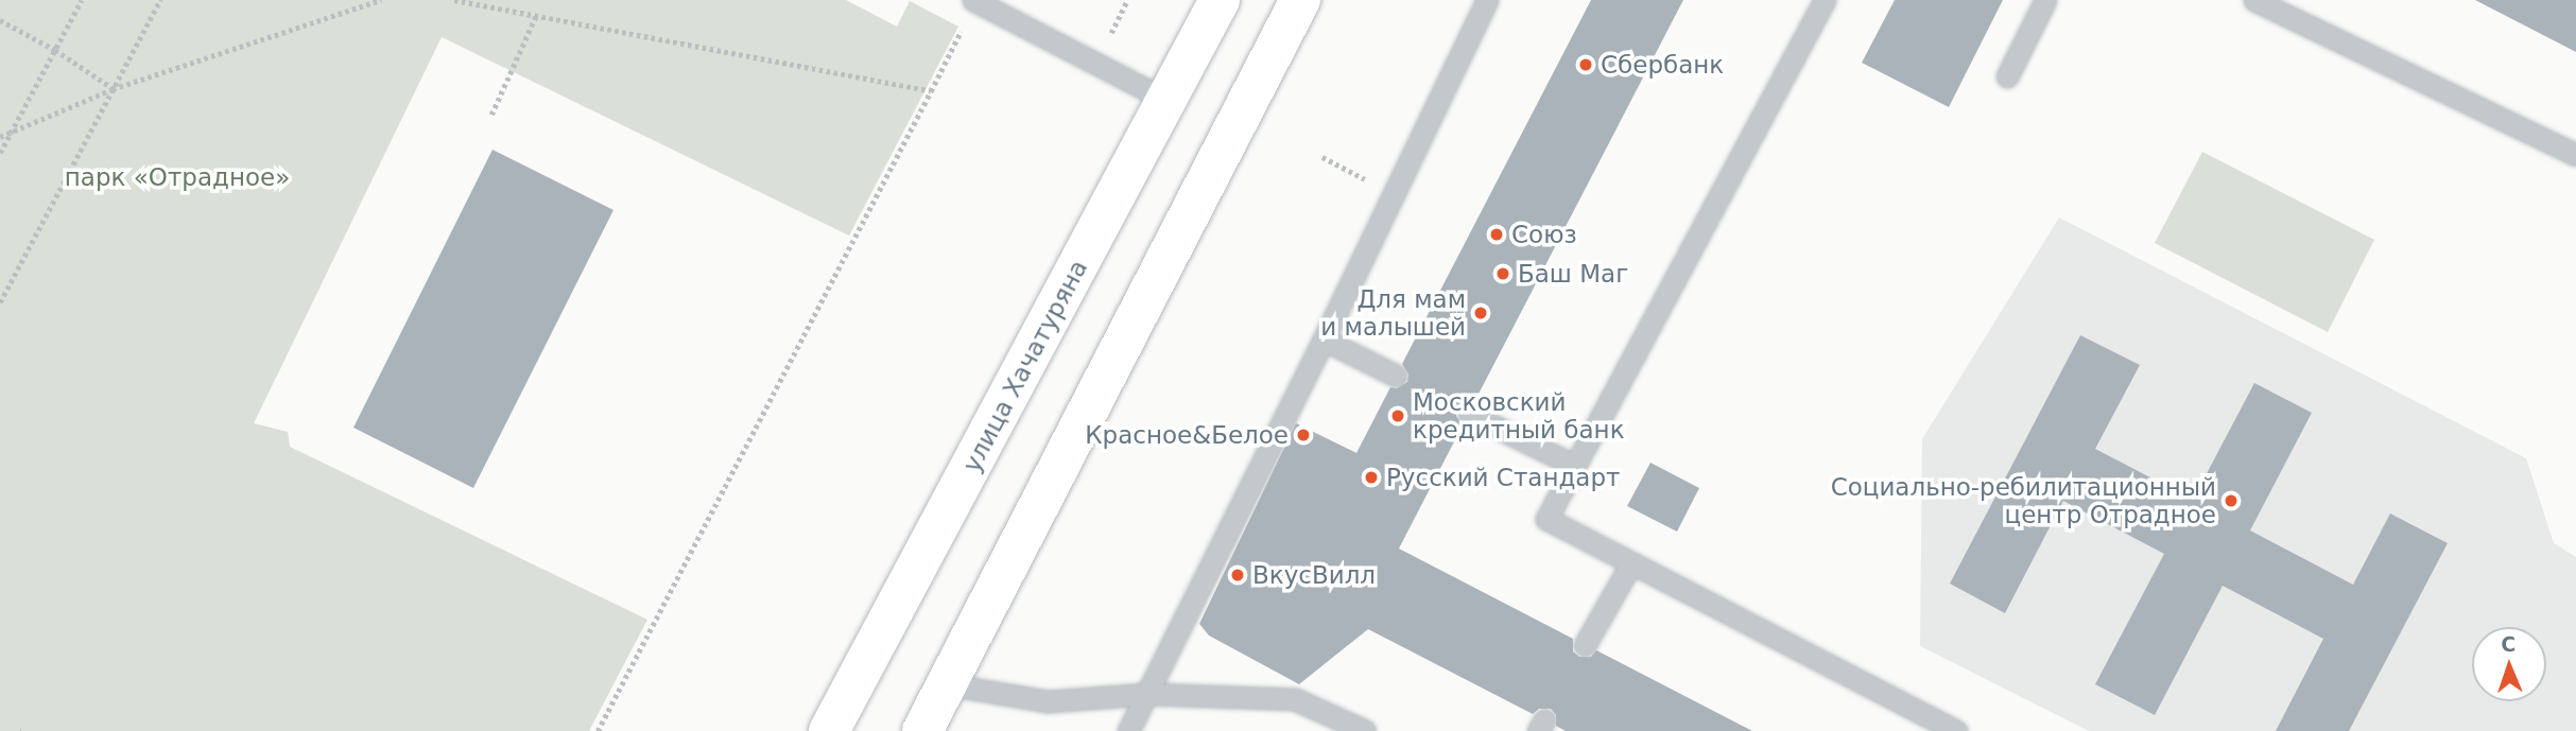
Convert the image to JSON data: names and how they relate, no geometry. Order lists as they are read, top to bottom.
{
  "streets": {
    "main road": ["улица Хачатуряна"]
  },
  "parks": ["парк «Отрадное»"],
  "places": [
    "Сбербанк",
    "Союз",
    "Баш Маг",
    "Для мам и малышей",
    "Московский кредитный банк",
    "Красное&Белое",
    "Русский Стандарт",
    "Социально-ребилитационный центр Отрадное",
    "ВкусВилл"
  ],
  "north": "top"
}
